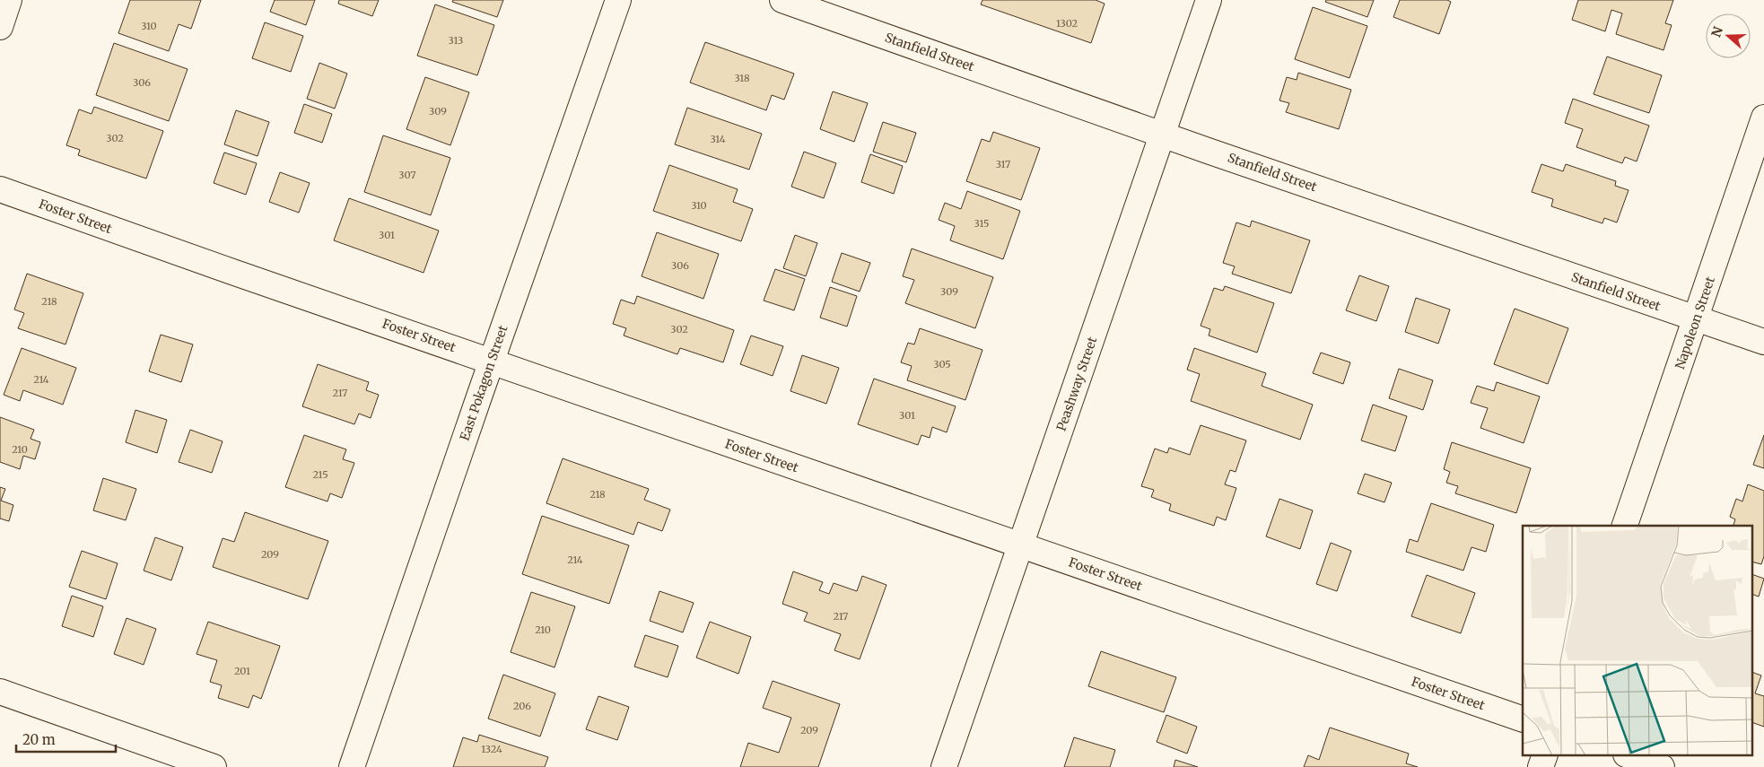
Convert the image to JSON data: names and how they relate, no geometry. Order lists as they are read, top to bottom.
{
  "streets": {
    "street": [
      "Stanfield Street",
      "Foster Street",
      "Napoleon Street",
      "East Pokagon Street",
      "Peashway Street"
    ]
  },
  "crossings": [
    ["Stanfield Street", "Napoleon Street"],
    ["Stanfield Street", "Peashway Street"],
    ["Foster Street", "East Pokagon Street"],
    ["Foster Street", "Peashway Street"]
  ],
  "house_numbers": [
    "1302",
    "310",
    "313",
    "318",
    "306",
    "309",
    "302",
    "314",
    "317",
    "307",
    "310",
    "315",
    "301",
    "306",
    "309",
    "218",
    "302",
    "305",
    "214",
    "217",
    "301",
    "210",
    "215",
    "218",
    "209",
    "214",
    "217",
    "210",
    "201",
    "206",
    "209",
    "1324"
  ],
  "scale_bar": "20 m",
  "north": "left"
}
